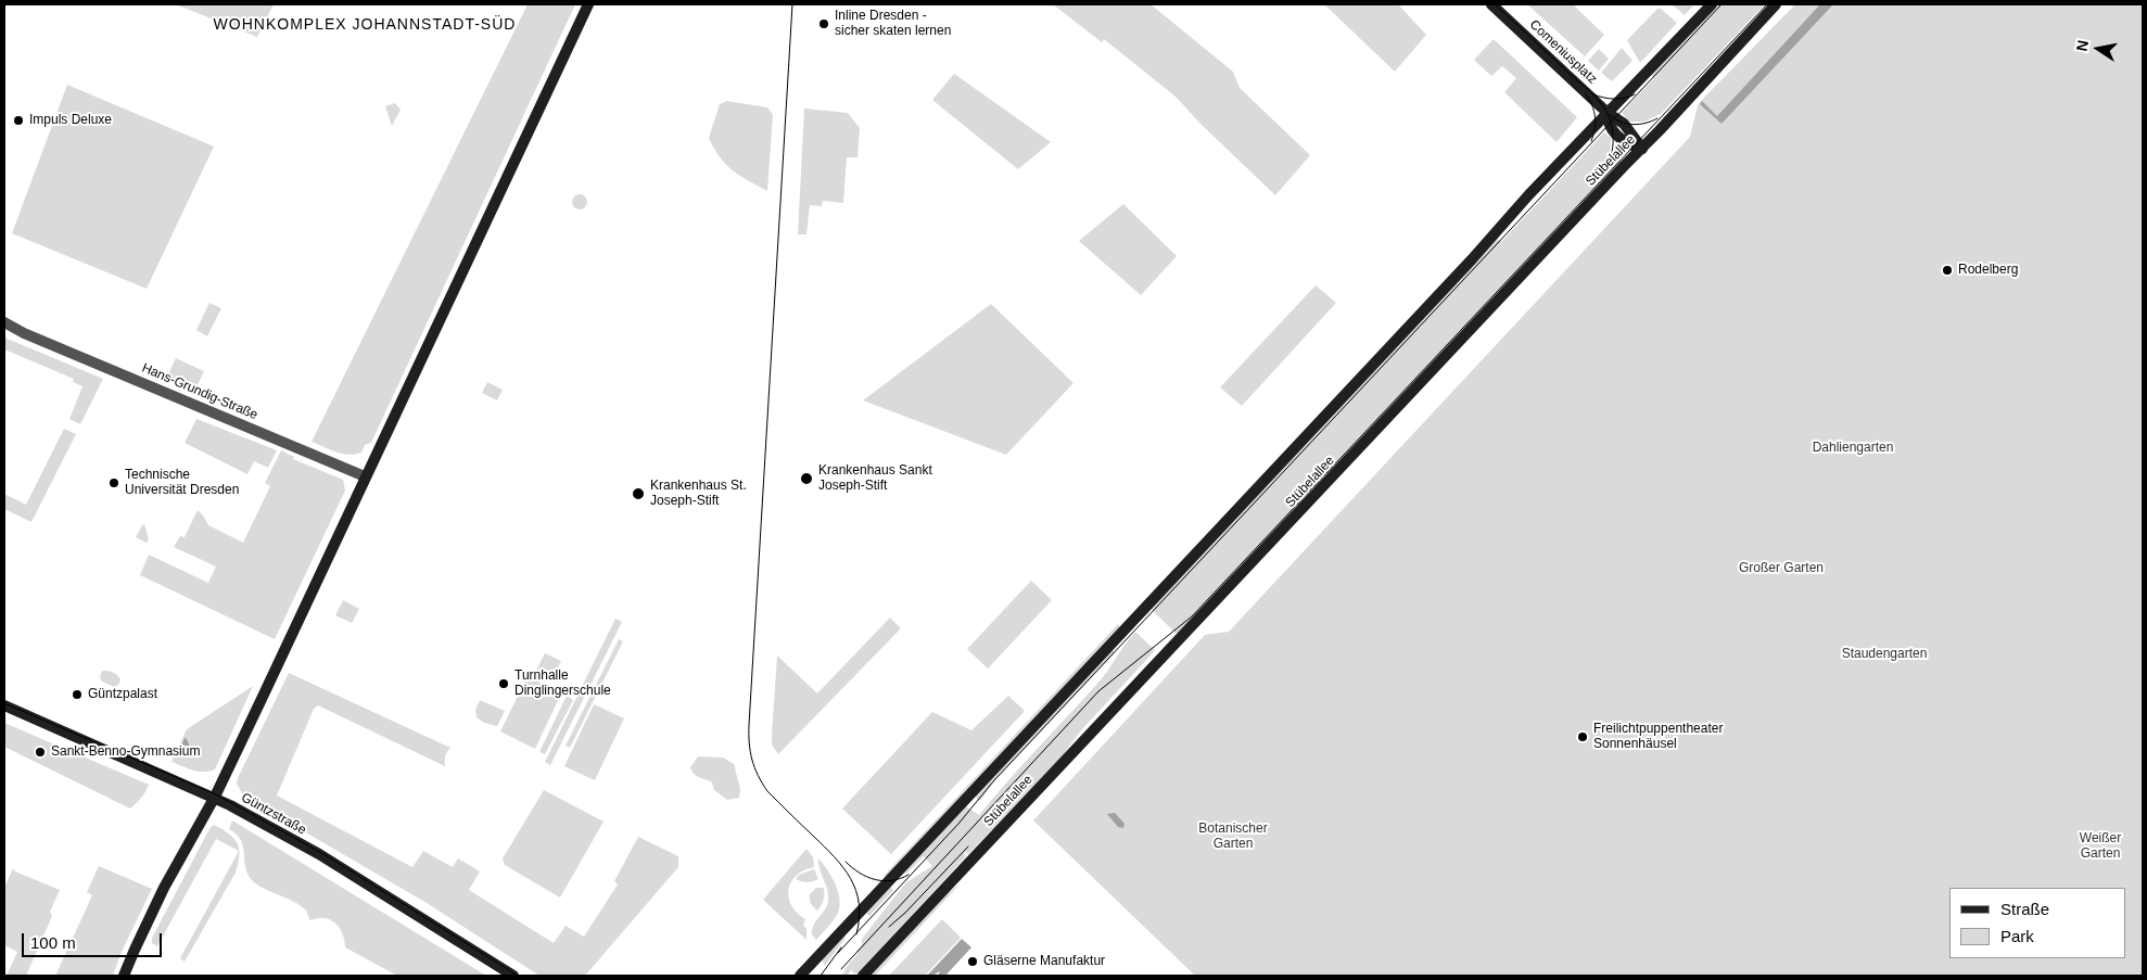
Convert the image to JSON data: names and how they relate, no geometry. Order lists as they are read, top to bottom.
{
  "streets": {
    "main road": ["Comeniusplatz", "Stübelallee", "Güntzstraße"],
    "street": ["Hans-Grundig-Straße"]
  },
  "crossings": [
    ["Comeniusplatz", "Stübelallee"]
  ],
  "districts": ["WOHNKOMPLEX JOHANNSTADT-SÜD"],
  "parks": [
    "Dahliengarten",
    "Großer Garten",
    "Staudengarten",
    "Botanischer Garten",
    "Weißer Garten"
  ],
  "places": [
    "Inline Dresden - sicher skaten lernen",
    "Impuls Deluxe",
    "Rodelberg",
    "Krankenhaus Sankt Joseph-Stift",
    "Technische Universität Dresden",
    "Krankenhaus St. Joseph-Stift",
    "Turnhalle Dinglingerschule",
    "Güntzpalast",
    "Freilichtpuppentheater Sonnenhäusel",
    "Sankt-Benno-Gymnasium",
    "Gläserne Manufaktur"
  ],
  "legend": ["Straße", "Park"],
  "scale_bar": "100 m",
  "north": "left"
}
